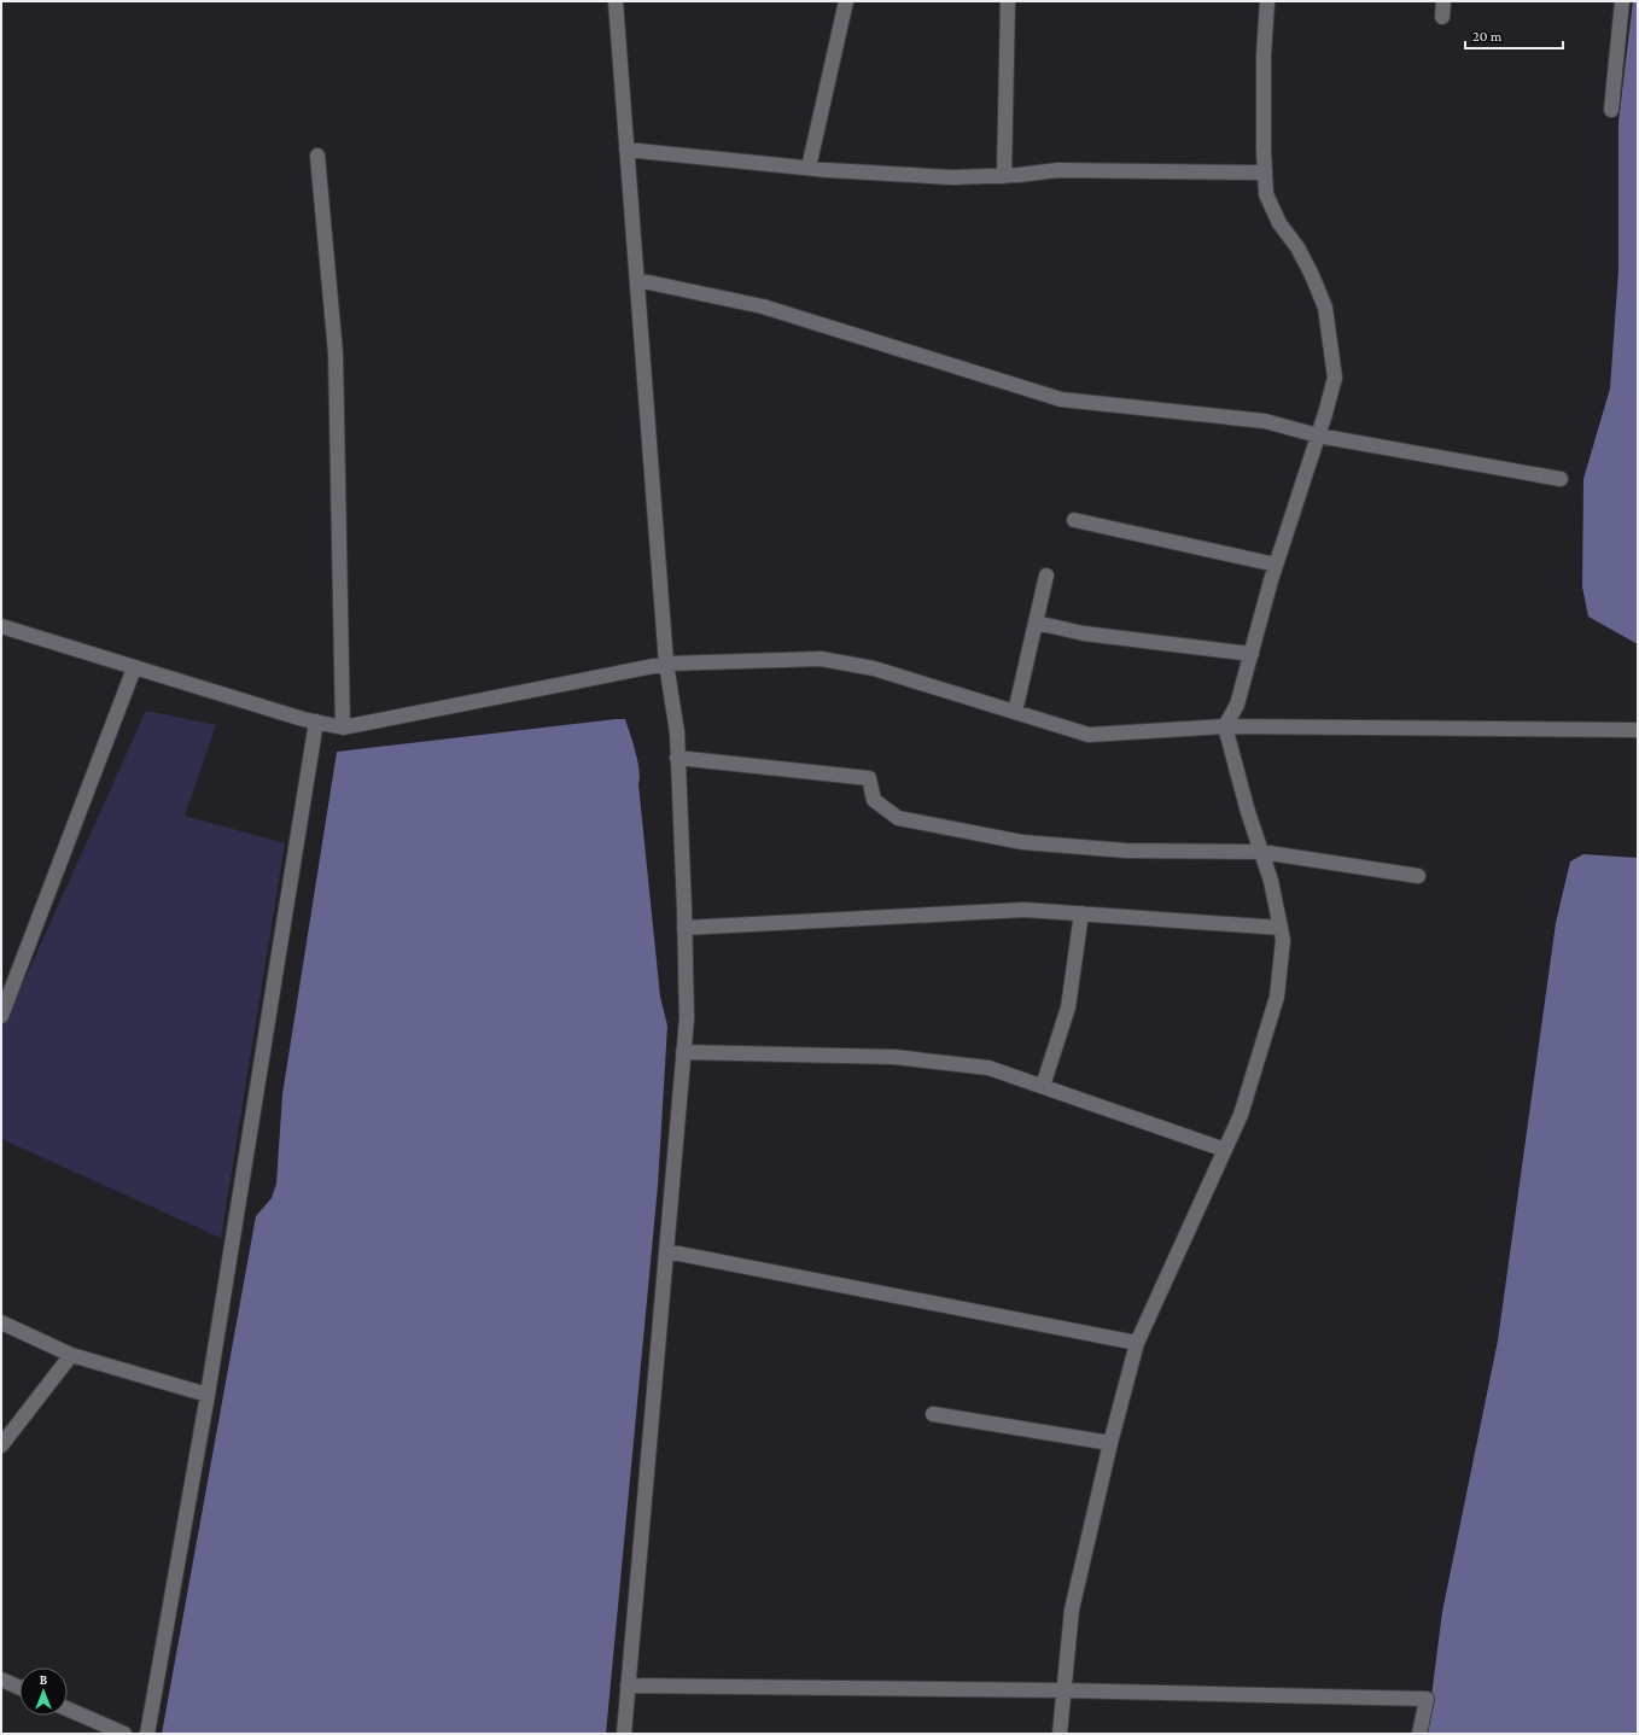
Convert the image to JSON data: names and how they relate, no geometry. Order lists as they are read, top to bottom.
{
  "scale_bar": "20 m",
  "north": "top"
}
